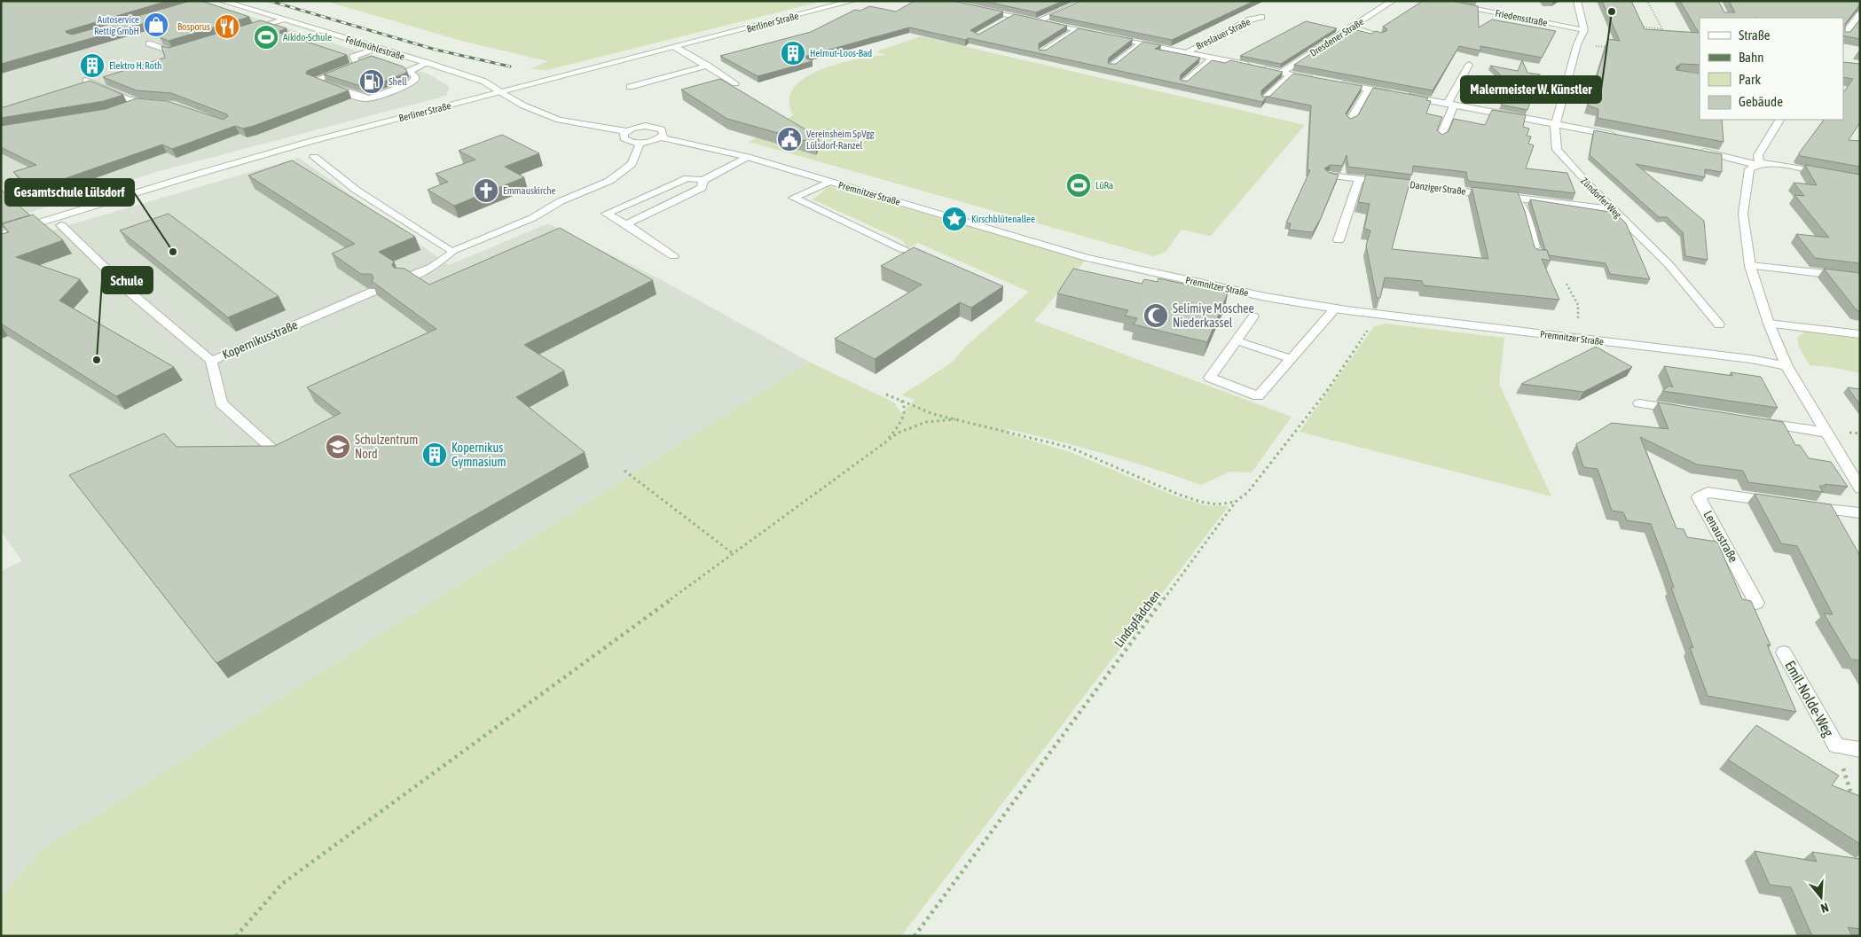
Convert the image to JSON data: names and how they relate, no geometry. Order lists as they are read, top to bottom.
{
  "streets": {
    "street": [
      "Friedensstraße",
      "Berliner Straße",
      "Breslauer Straße",
      "Dresdener Straße",
      "Feldmühlestraße",
      "Danziger Straße",
      "Premnitzer Straße",
      "Zündorfer Weg",
      "Kopernikusstraße",
      "Lenaustraße",
      "Emil-Nolde-Weg"
    ],
    "path": ["Lindspfädchen"]
  },
  "crossings": [
    ["Friedensstraße", "Zündorfer Weg"],
    ["Berliner Straße", "Feldmühlestraße"],
    ["Breslauer Straße", "Dresdener Straße"],
    ["Danziger Straße", "Zündorfer Weg"],
    ["Premnitzer Straße", "Lindspfädchen"]
  ],
  "places": {
    "other": ["Malermeister W. Künstler", "Gesamtschule Lülsdorf", "Schule"],
    "shop": ["Autoservice Rettig GmbH"],
    "restaurant": ["Bosporus"],
    "sports": ["Aikido-Schule", "LüRa"],
    "building": ["Helmut-Loos-Bad", "Elektro H. Roth", "Kopernikus Gymnasium"],
    "fuel station": ["Shell"],
    "public building": ["Vereinsheim SpVgg Lülsdorf-Ranzel"],
    "church": ["Emmauskirche"],
    "place": ["Kirschblütenallee"],
    "mosque": ["Selimiye Moschee Niederkassel"],
    "school or university": ["Schulzentrum Nord"]
  },
  "legend": [
    "Straße",
    "Bahn",
    "Park",
    "Gebäude"
  ],
  "north": "bottom"
}
